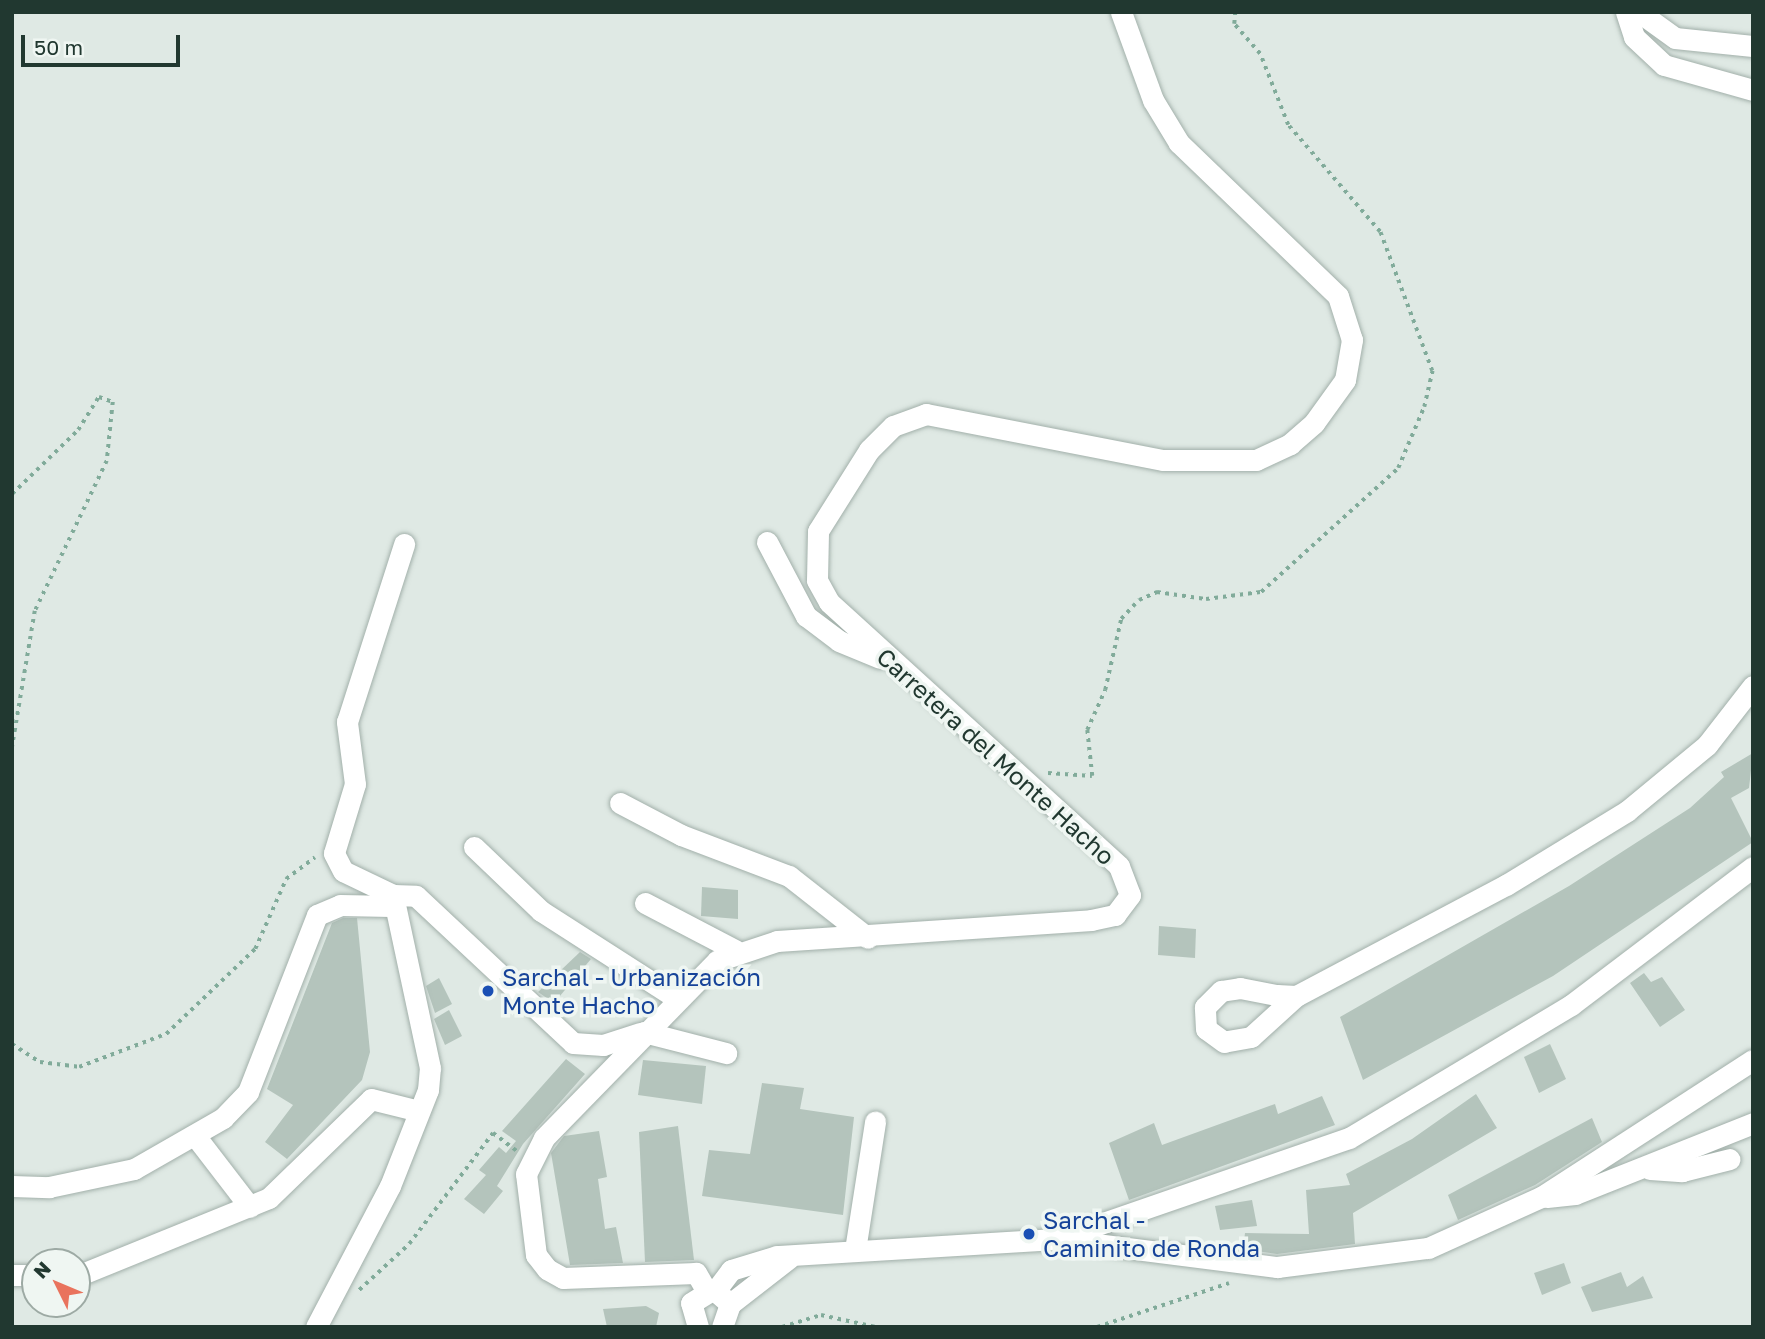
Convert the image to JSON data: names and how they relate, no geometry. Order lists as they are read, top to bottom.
{
  "streets": {
    "street": ["Carretera del Monte Hacho"]
  },
  "places": ["Sarchal - Urbanización Monte Hacho", "Sarchal - Caminito de Ronda"],
  "scale_bar": "50 m",
  "north": "top left"
}
